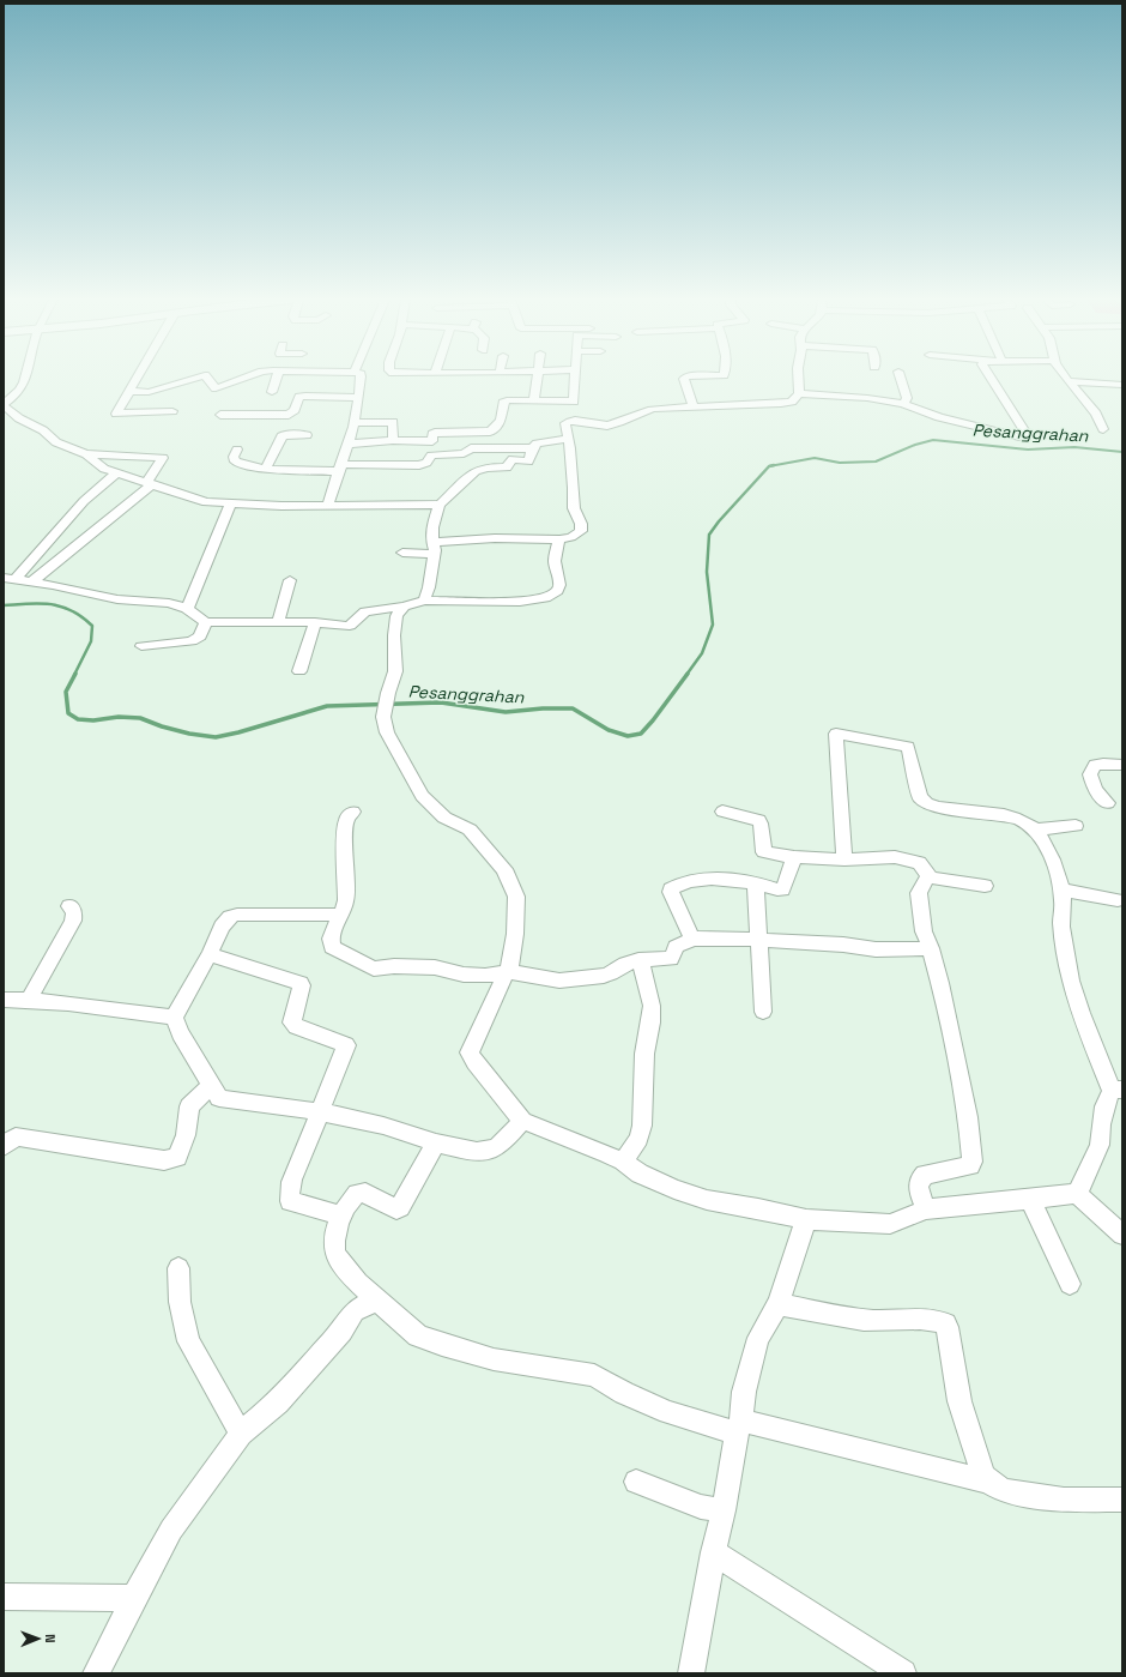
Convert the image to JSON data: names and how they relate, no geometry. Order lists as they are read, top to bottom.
{
  "water": ["Pesanggrahan"],
  "north": "right"
}
